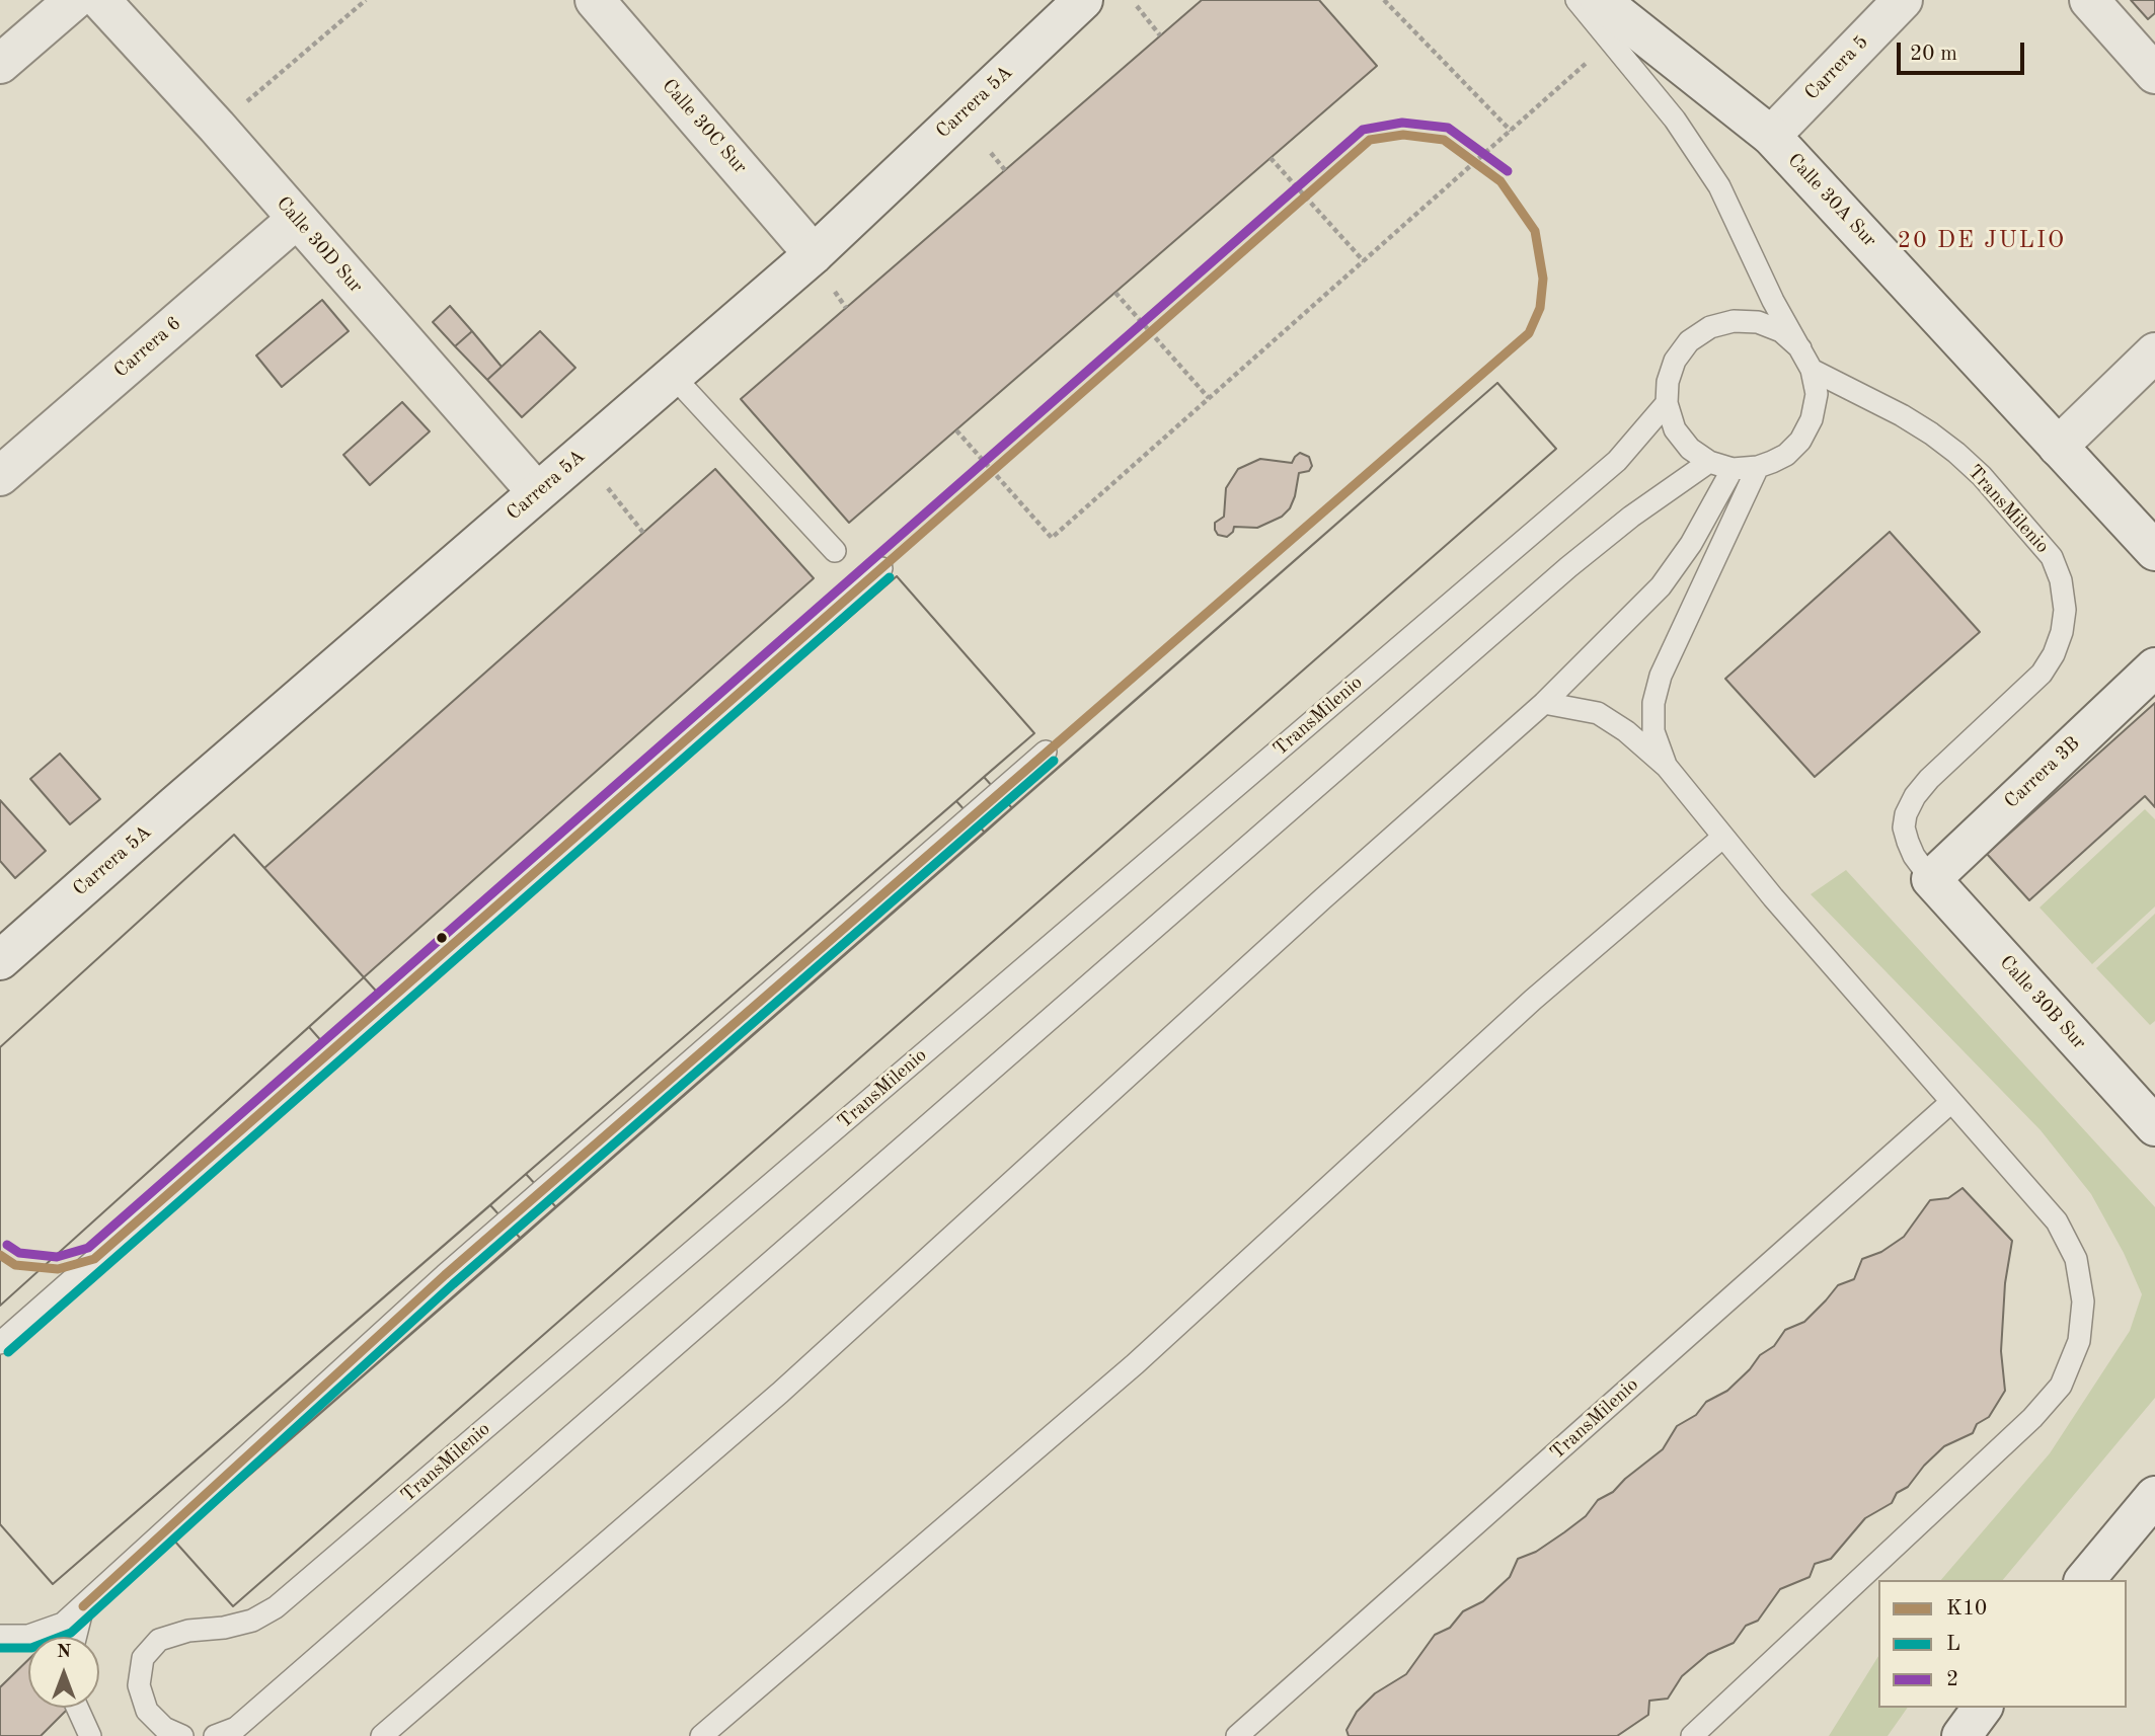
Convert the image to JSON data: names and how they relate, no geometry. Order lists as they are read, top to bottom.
{
  "streets": {
    "street": [
      "Carrera 5",
      "Carrera 5A",
      "Calle 30C Sur",
      "Calle 30A Sur",
      "Calle 30D Sur",
      "Carrera 6",
      "Carrera 3B",
      "Calle 30B Sur"
    ],
    "lane": ["TransMilenio"]
  },
  "crossings": [
    ["Carrera 5", "Calle 30A Sur"],
    ["Carrera 5A", "Calle 30C Sur"],
    ["Carrera 5A", "Calle 30D Sur"],
    ["Calle 30D Sur", "Carrera 6"],
    ["TransMilenio", "Carrera 3B"],
    ["TransMilenio", "Calle 30B Sur"],
    ["Carrera 3B", "Calle 30B Sur"]
  ],
  "districts": ["20 DE JULIO"],
  "lines": ["transit line 2", "transit line K10", "transit line L"],
  "legend": ["K10", "L", "2"],
  "scale_bar": "20 m",
  "north": "top"
}
